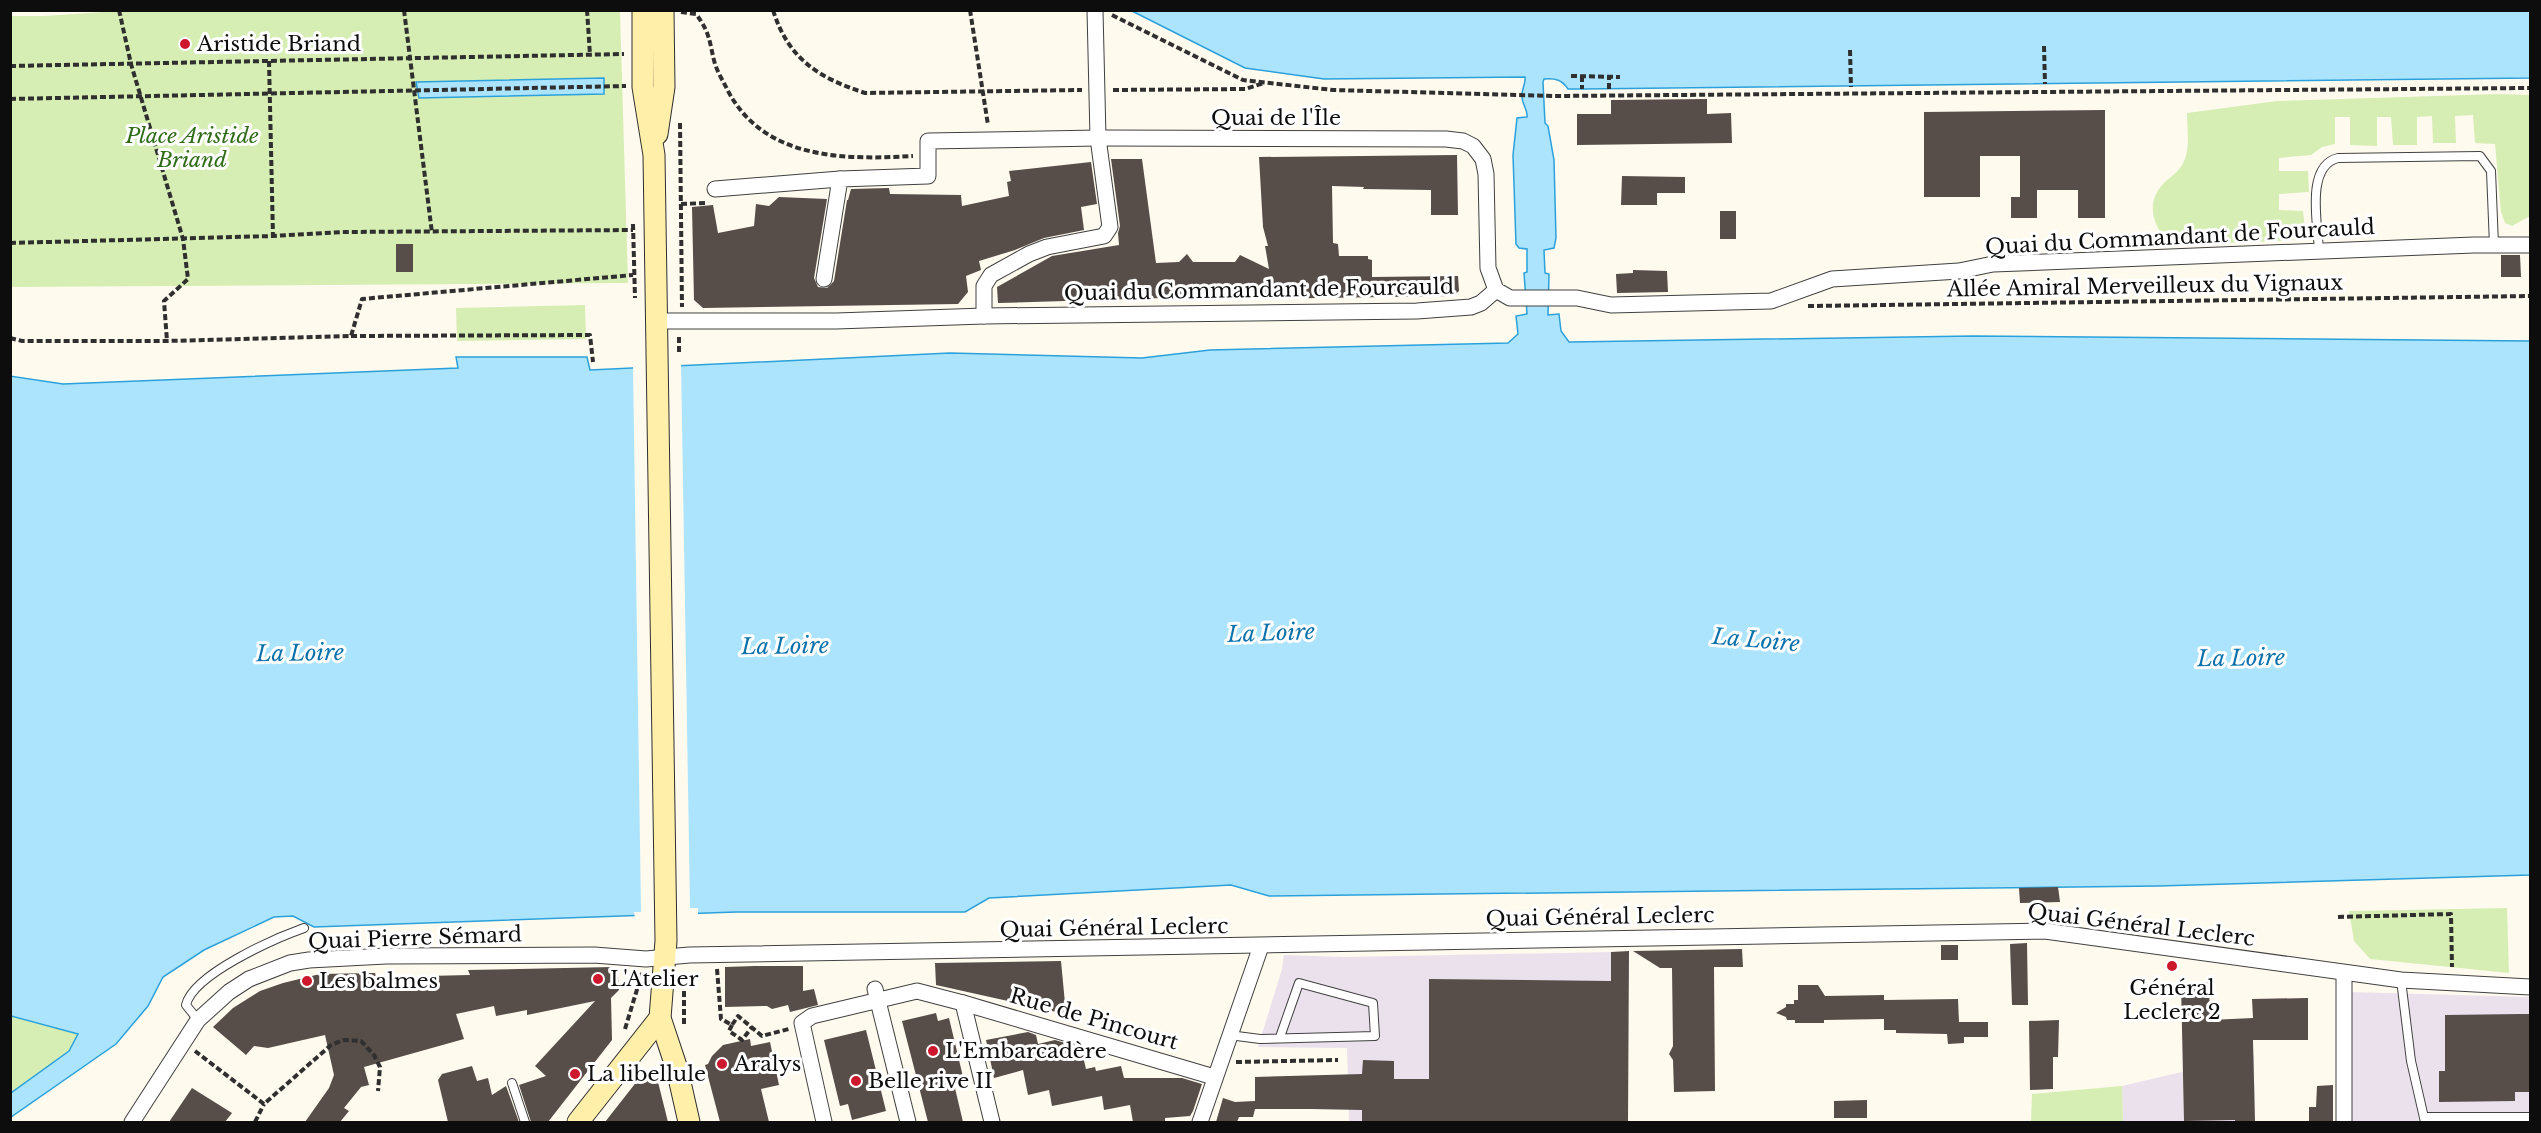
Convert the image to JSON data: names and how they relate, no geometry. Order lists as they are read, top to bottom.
{
  "streets": {
    "street": [
      "Quai de l'Île",
      "Quai du Commandant de Fourcauld",
      "Quai Général Leclerc",
      "Quai Pierre Sémard",
      "Rue de Pincourt"
    ],
    "path": ["Allée Amiral Merveilleux du Vignaux"]
  },
  "crossings": [
    ["Quai de l'Île", "Quai du Commandant de Fourcauld"],
    ["Quai Général Leclerc", "Quai Pierre Sémard"]
  ],
  "water": ["La Loire"],
  "parks": ["Place Aristide Briand"],
  "places": [
    "Aristide Briand",
    "Général Leclerc 2",
    "L'Atelier",
    "Les balmes",
    "L'Embarcadère",
    "Aralys",
    "La libellule",
    "Belle rive II"
  ]
}
